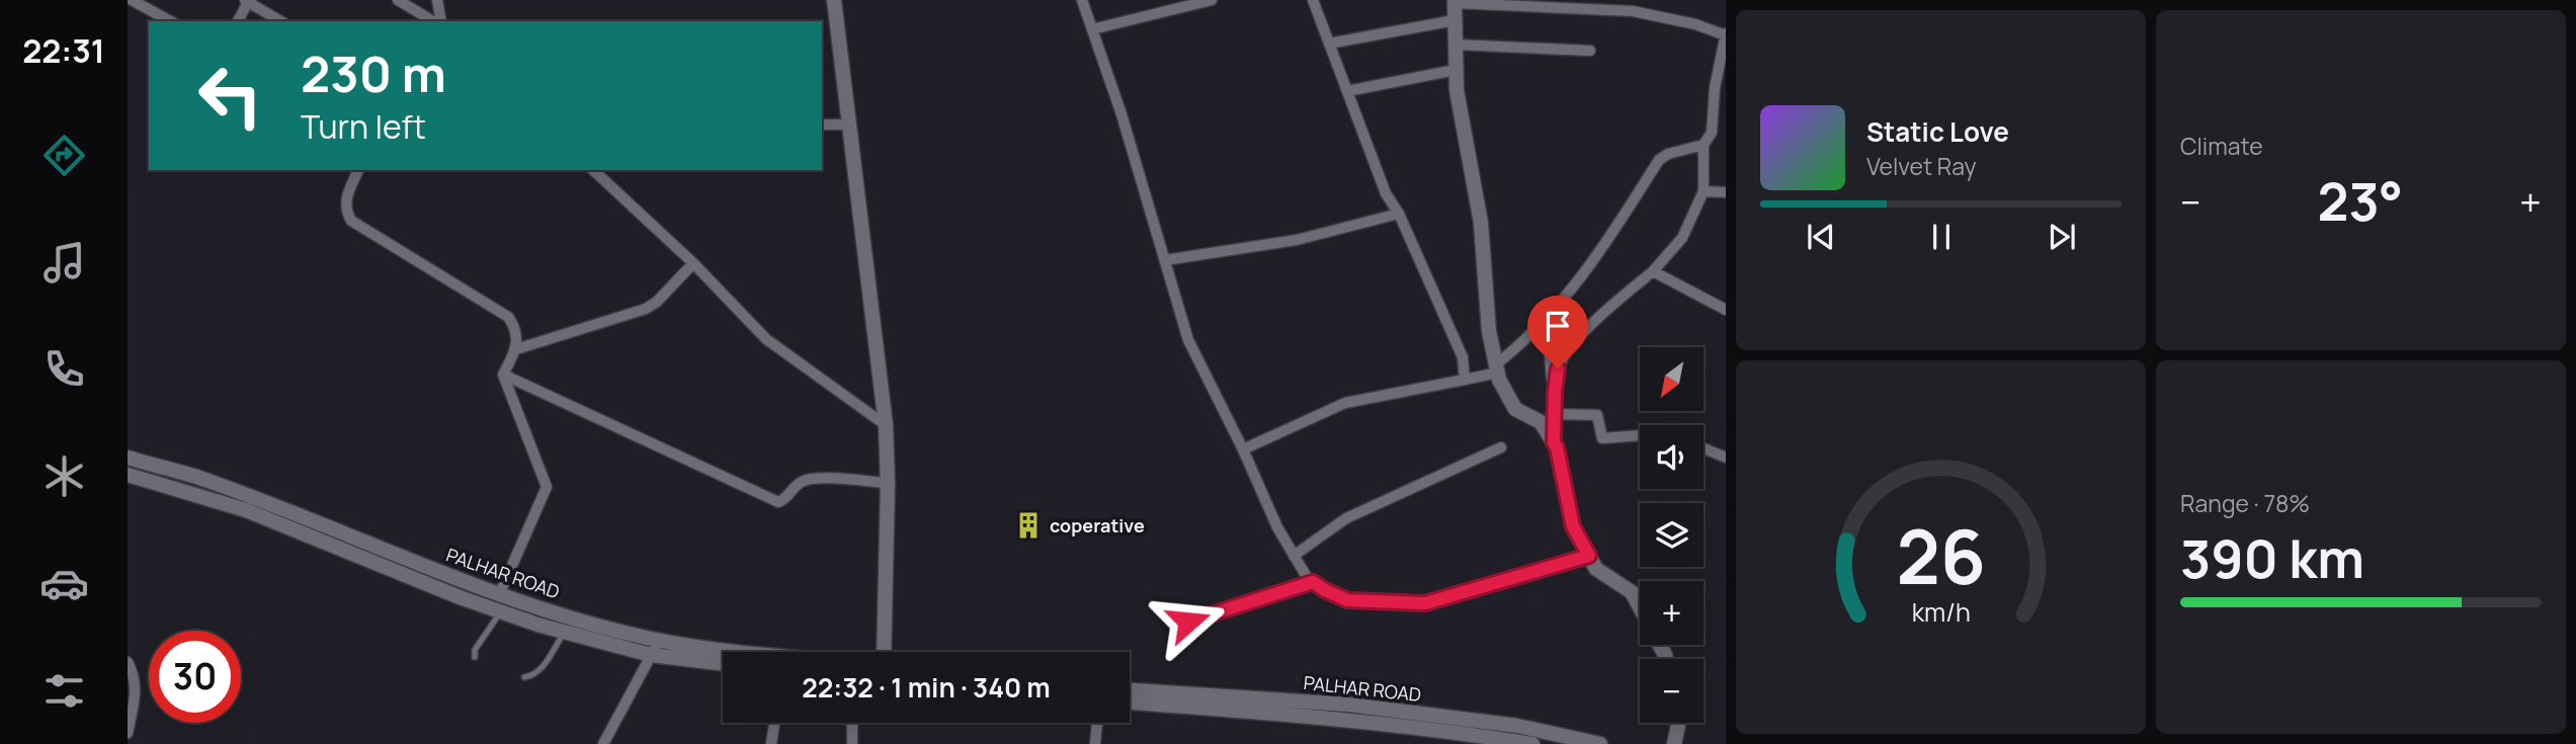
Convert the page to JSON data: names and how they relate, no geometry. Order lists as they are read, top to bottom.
{
  "streets": {
    "main road": ["PALHAR ROAD"]
  },
  "places": {
    "building": ["coperative"]
  },
  "north": "bottom left",
  "page": {
    "tabs": "22:31",
    "tile": [
      "Climate",
      ["Range · 78%", "390 km"]
    ],
    "turn": ["230 m", "Turn left"],
    "song": ["Static Love", "Velvet Ray"],
    "heat": ["−", "23°", "+"],
    "map_buttons": ["+", "−"],
    "limit": "30",
    "trip": "22:32 · 1 min · 340 m",
    "gauge": ["26", "km/h"]
  }
}
